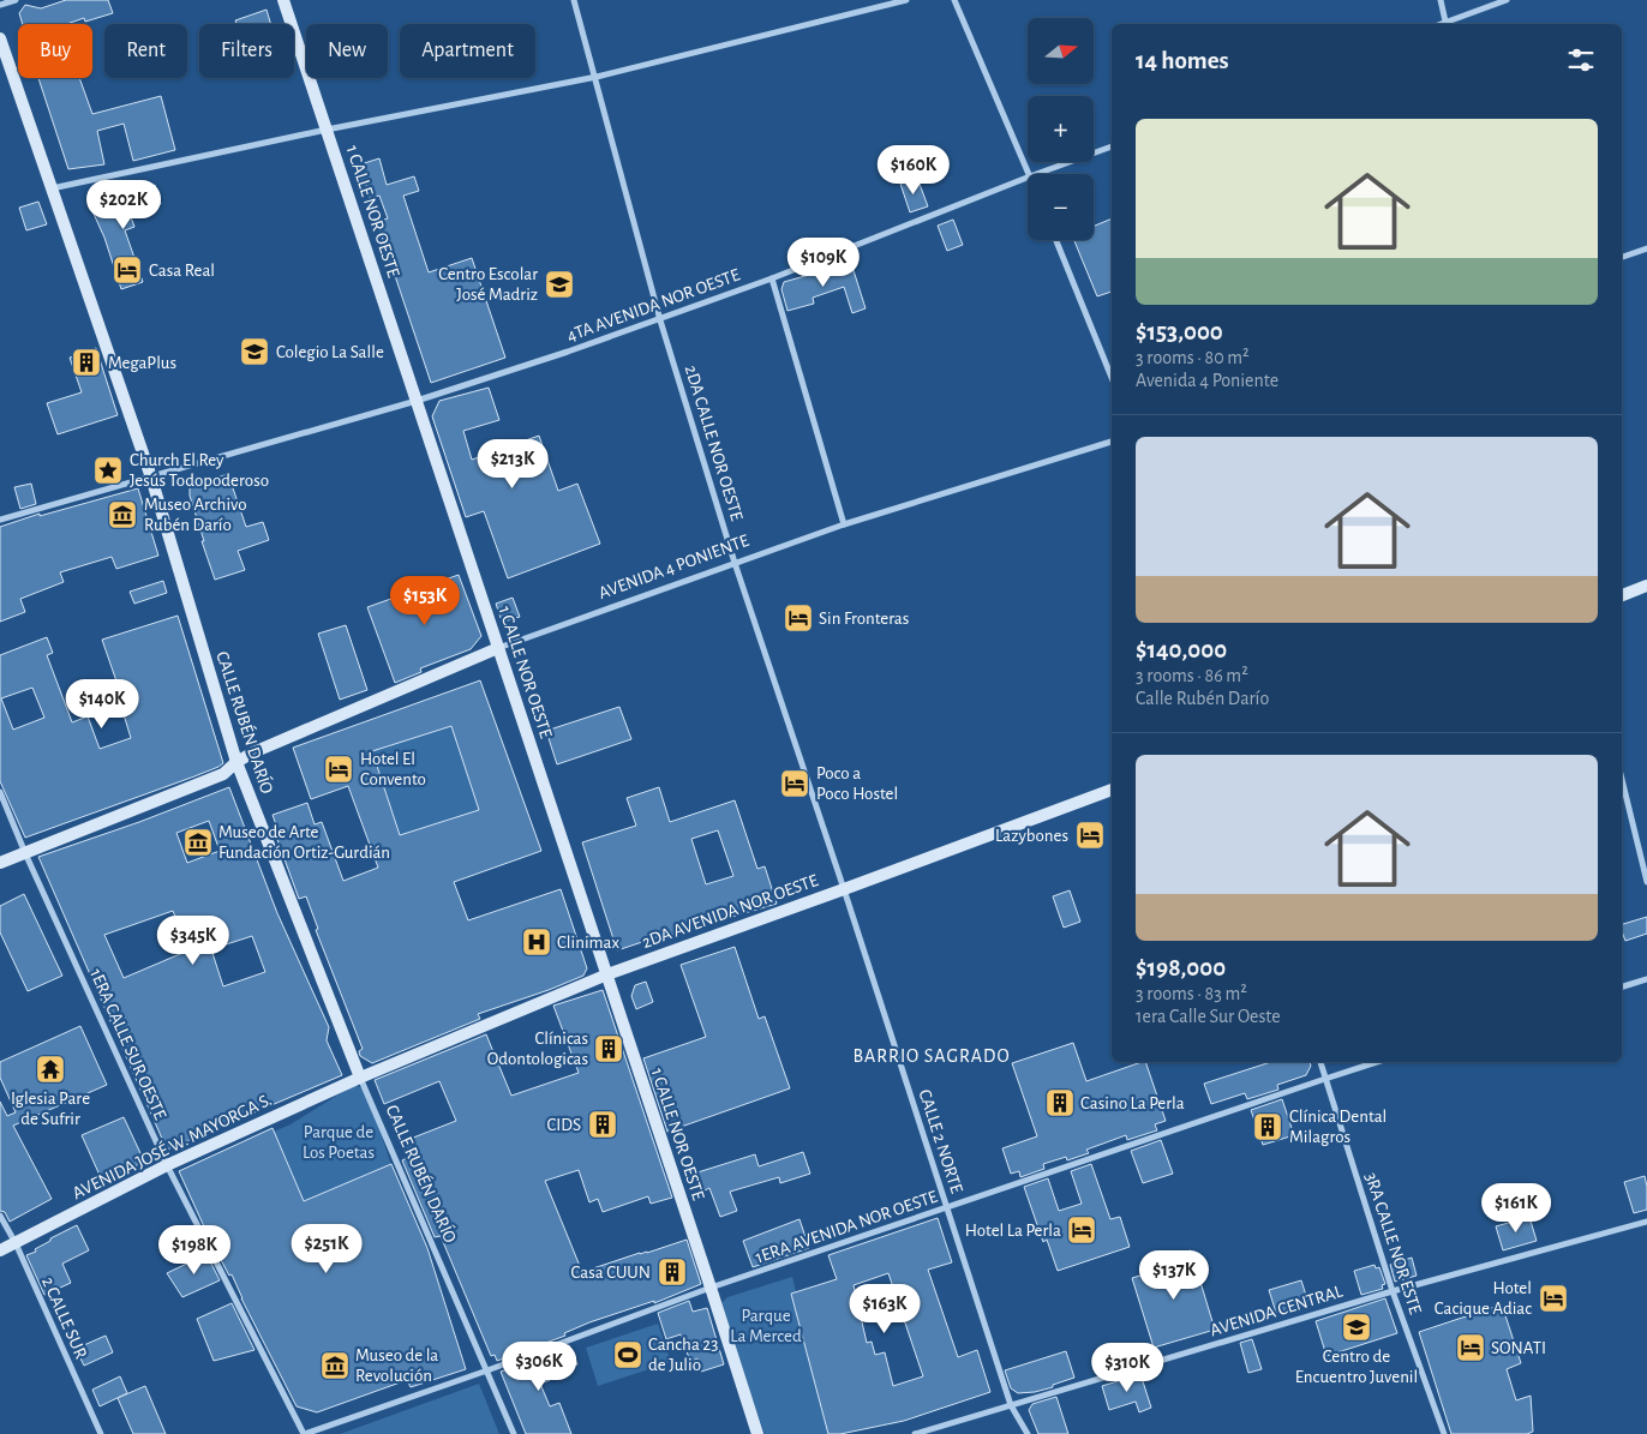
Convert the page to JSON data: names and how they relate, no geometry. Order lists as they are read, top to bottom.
{
  "streets": {
    "street": [
      "1 CALLE NOR OESTE",
      "4TA AVENIDA NOR OESTE",
      "2DA CALLE NOR OESTE",
      "AVENIDA 4 PONIENTE",
      "CALLE RUBÉN DARÍO",
      "2DA AVENIDA NOR OESTE",
      "1ERA CALLE SUR OESTE",
      "CALLE 2 NORTE",
      "AVENIDA JOSÉ W. MAYORGA S.",
      "1ERA AVENIDA NOR OESTE",
      "3RA CALLE NOR ESTE",
      "AVENIDA CENTRAL",
      "2 CALLE SUR"
    ]
  },
  "crossings": [
    ["1 CALLE NOR OESTE", "4TA AVENIDA NOR OESTE"],
    ["1 CALLE NOR OESTE", "AVENIDA 4 PONIENTE"],
    ["1 CALLE NOR OESTE", "2DA AVENIDA NOR OESTE"],
    ["1 CALLE NOR OESTE", "1ERA AVENIDA NOR OESTE"],
    ["4TA AVENIDA NOR OESTE", "2DA CALLE NOR OESTE"],
    ["4TA AVENIDA NOR OESTE", "CALLE RUBÉN DARÍO"],
    ["2DA CALLE NOR OESTE", "AVENIDA 4 PONIENTE"],
    ["2DA CALLE NOR OESTE", "2DA AVENIDA NOR OESTE"],
    ["2DA CALLE NOR OESTE", "CALLE 2 NORTE"],
    ["AVENIDA 4 PONIENTE", "CALLE RUBÉN DARÍO"],
    ["AVENIDA 4 PONIENTE", "1ERA CALLE SUR OESTE"],
    ["CALLE RUBÉN DARÍO", "2DA AVENIDA NOR OESTE"],
    ["CALLE RUBÉN DARÍO", "AVENIDA JOSÉ W. MAYORGA S."],
    ["CALLE RUBÉN DARÍO", "1ERA AVENIDA NOR OESTE"],
    ["2DA AVENIDA NOR OESTE", "CALLE 2 NORTE"],
    ["2DA AVENIDA NOR OESTE", "AVENIDA JOSÉ W. MAYORGA S."],
    ["1ERA CALLE SUR OESTE", "AVENIDA JOSÉ W. MAYORGA S."],
    ["1ERA CALLE SUR OESTE", "1ERA AVENIDA NOR OESTE"],
    ["CALLE 2 NORTE", "1ERA AVENIDA NOR OESTE"],
    ["CALLE 2 NORTE", "AVENIDA CENTRAL"],
    ["AVENIDA JOSÉ W. MAYORGA S.", "2 CALLE SUR"],
    ["1ERA AVENIDA NOR OESTE", "3RA CALLE NOR ESTE"],
    ["3RA CALLE NOR ESTE", "AVENIDA CENTRAL"]
  ],
  "districts": ["BARRIO SAGRADO"],
  "parks": ["Parque de Los Poetas", "Parque La Merced"],
  "places": {
    "hotel": [
      "Casa Real",
      "Sin Fronteras",
      "Hotel El Convento",
      "Poco a Poco Hostel",
      "Lazybones",
      "Hotel La Perla",
      "Hotel Cacique Adiac",
      "SONATI"
    ],
    "school or university": ["Centro Escolar José Madriz", "Colegio La Salle", "Centro de Encuentro Juvenil"],
    "building": [
      "MegaPlus",
      "Clínicas Odontologicas",
      "Casino La Perla",
      "CIDS",
      "Clínica Dental Milagros",
      "Casa CUUN"
    ],
    "place": ["Church El Rey Jesús Todopoderoso"],
    "museum": ["Museo Archivo Rubén Darío", "Museo de Arte Fundación Ortiz-Gurdián", "Museo de la Revolución"],
    "hospital": ["Clinimax"],
    "temple": ["Iglesia Pare de Sufrir"],
    "sports": ["Cancha 23 de Julio"]
  },
  "north": "right",
  "page": {
    "map_buttons": ["+", "−"],
    "chip": [
      "Buy",
      "Rent",
      "Filters",
      "New",
      "Apartment"
    ],
    "heading": "14 homes",
    "list": [
      {
        "name": "$153,000",
        "note": "3 rooms · 80 m² · Avenida 4 Poniente"
      },
      {
        "name": "$140,000",
        "note": "3 rooms · 86 m² · Calle Rubén Darío"
      },
      {
        "name": "$198,000",
        "note": "3 rooms · 83 m² · 1era Calle Sur Oeste"
      }
    ],
    "price": [
      "$160K",
      "$202K",
      "$109K",
      "$213K",
      "$153K",
      "$140K",
      "$345K",
      "$161K",
      "$251K",
      "$198K",
      "$137K",
      "$163K",
      "$306K",
      "$310K"
    ]
  }
}
